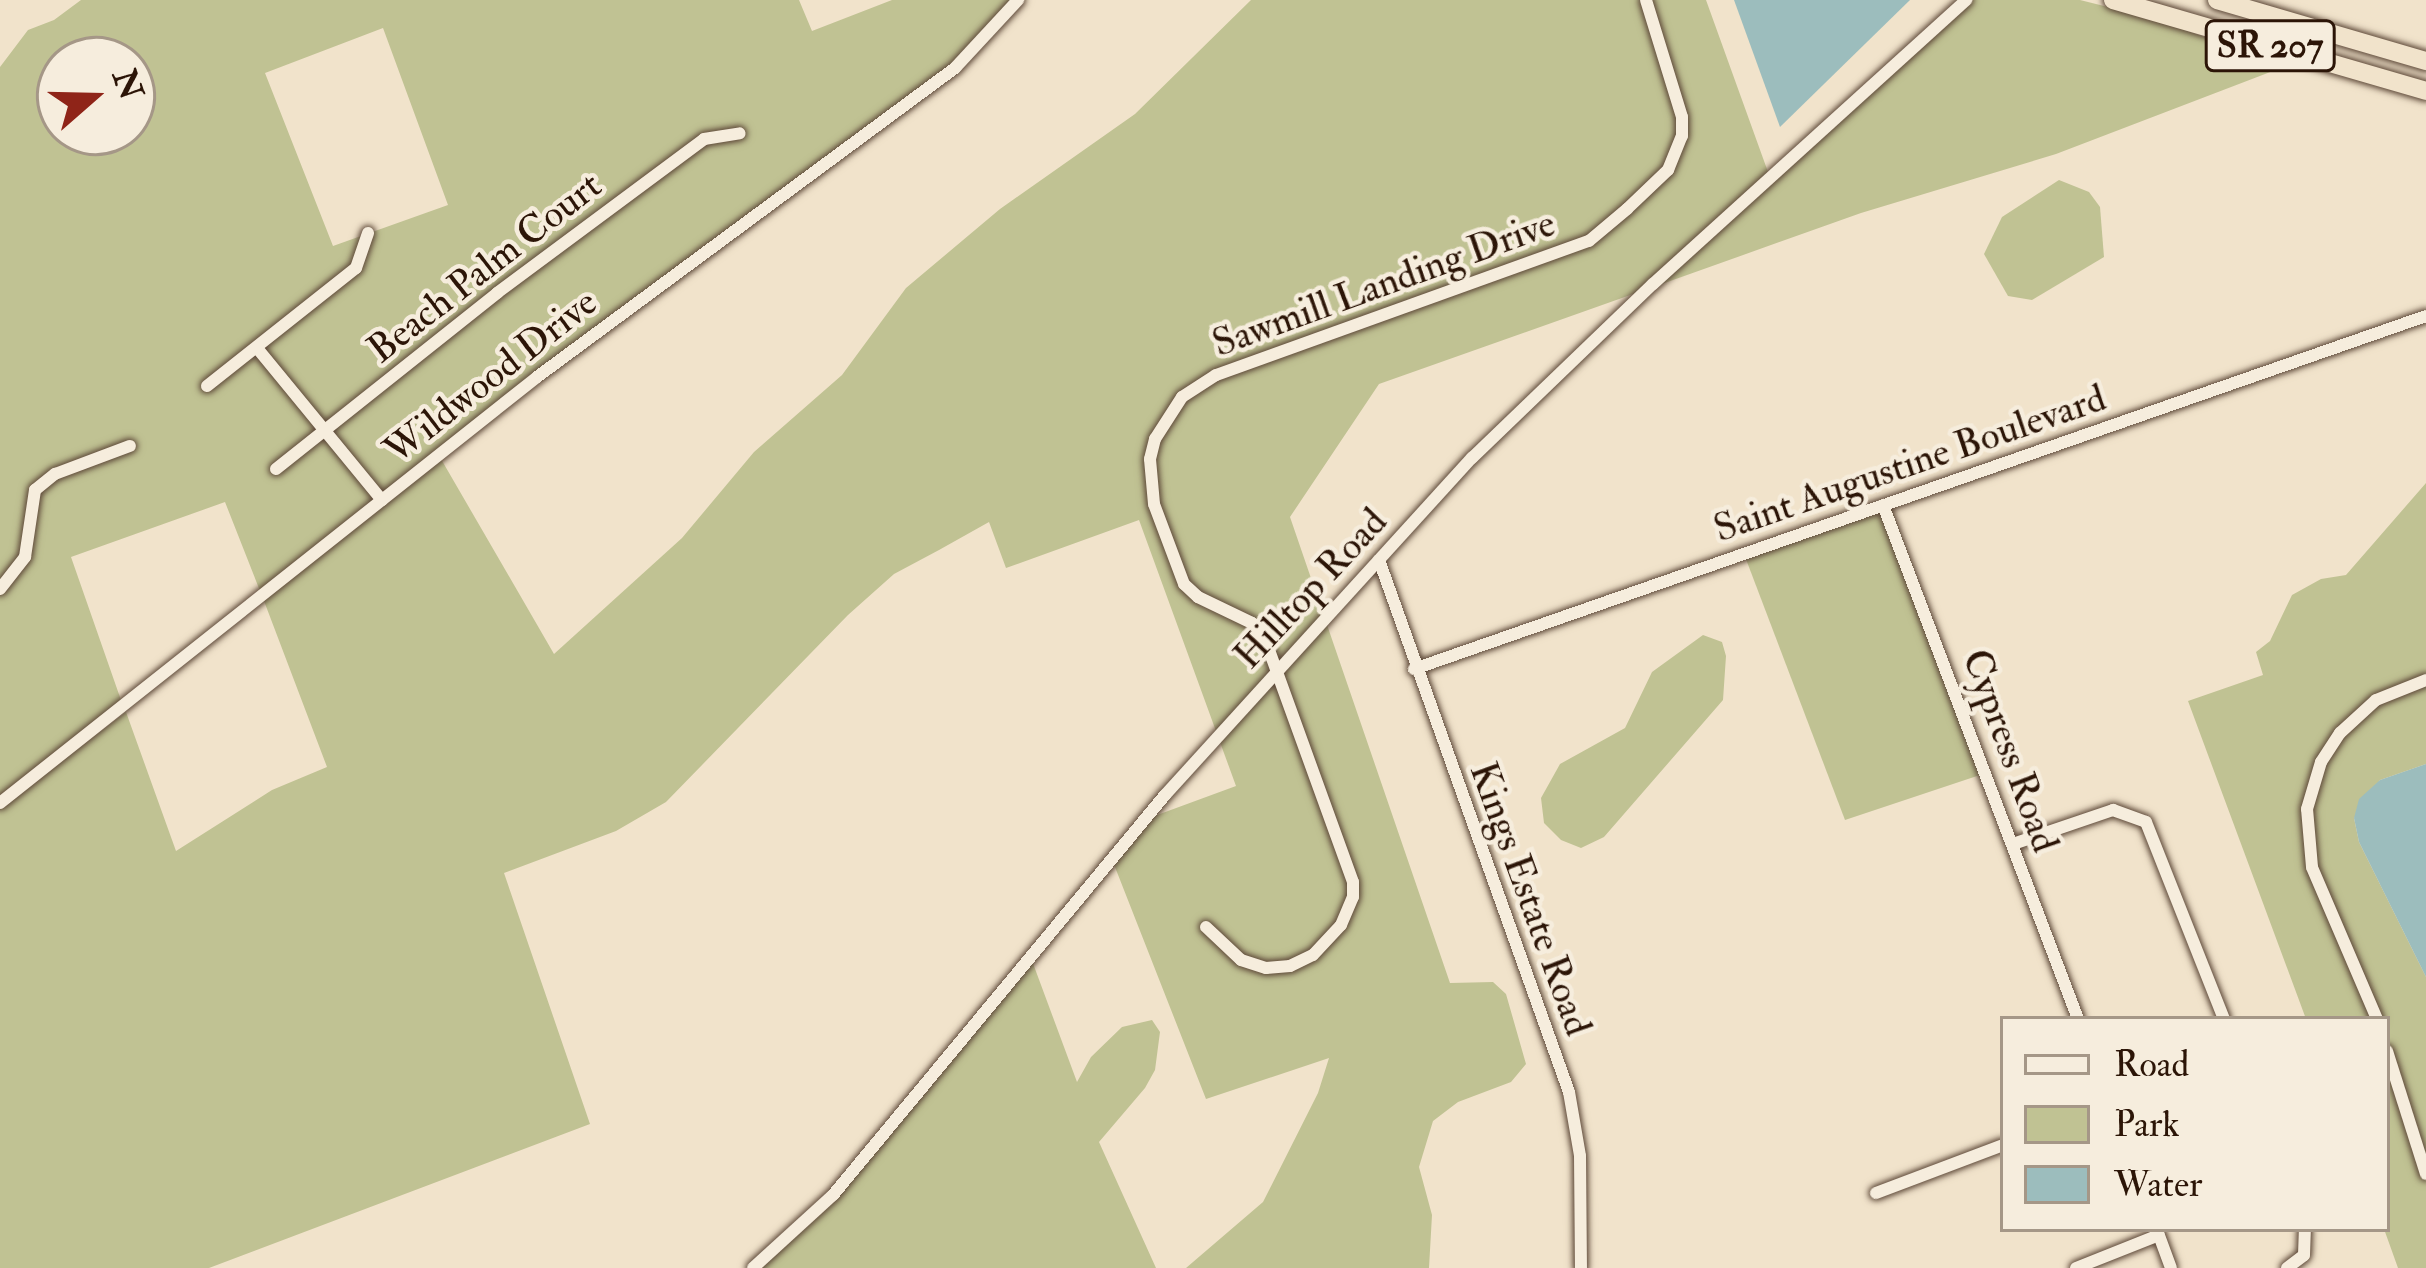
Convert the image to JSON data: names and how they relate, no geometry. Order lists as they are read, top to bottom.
{
  "streets": {
    "highway": ["SR 207"],
    "street": [
      "Beach Palm Court",
      "Sawmill Landing Drive",
      "Wildwood Drive",
      "Saint Augustine Boulevard",
      "Hilltop Road",
      "Cypress Road",
      "Kings Estate Road"
    ]
  },
  "crossings": [
    ["Sawmill Landing Drive", "Hilltop Road"],
    ["Saint Augustine Boulevard", "Cypress Road"],
    ["Saint Augustine Boulevard", "Kings Estate Road"],
    ["Hilltop Road", "Kings Estate Road"]
  ],
  "legend": ["Road", "Park", "Water"],
  "north": "right"
}
